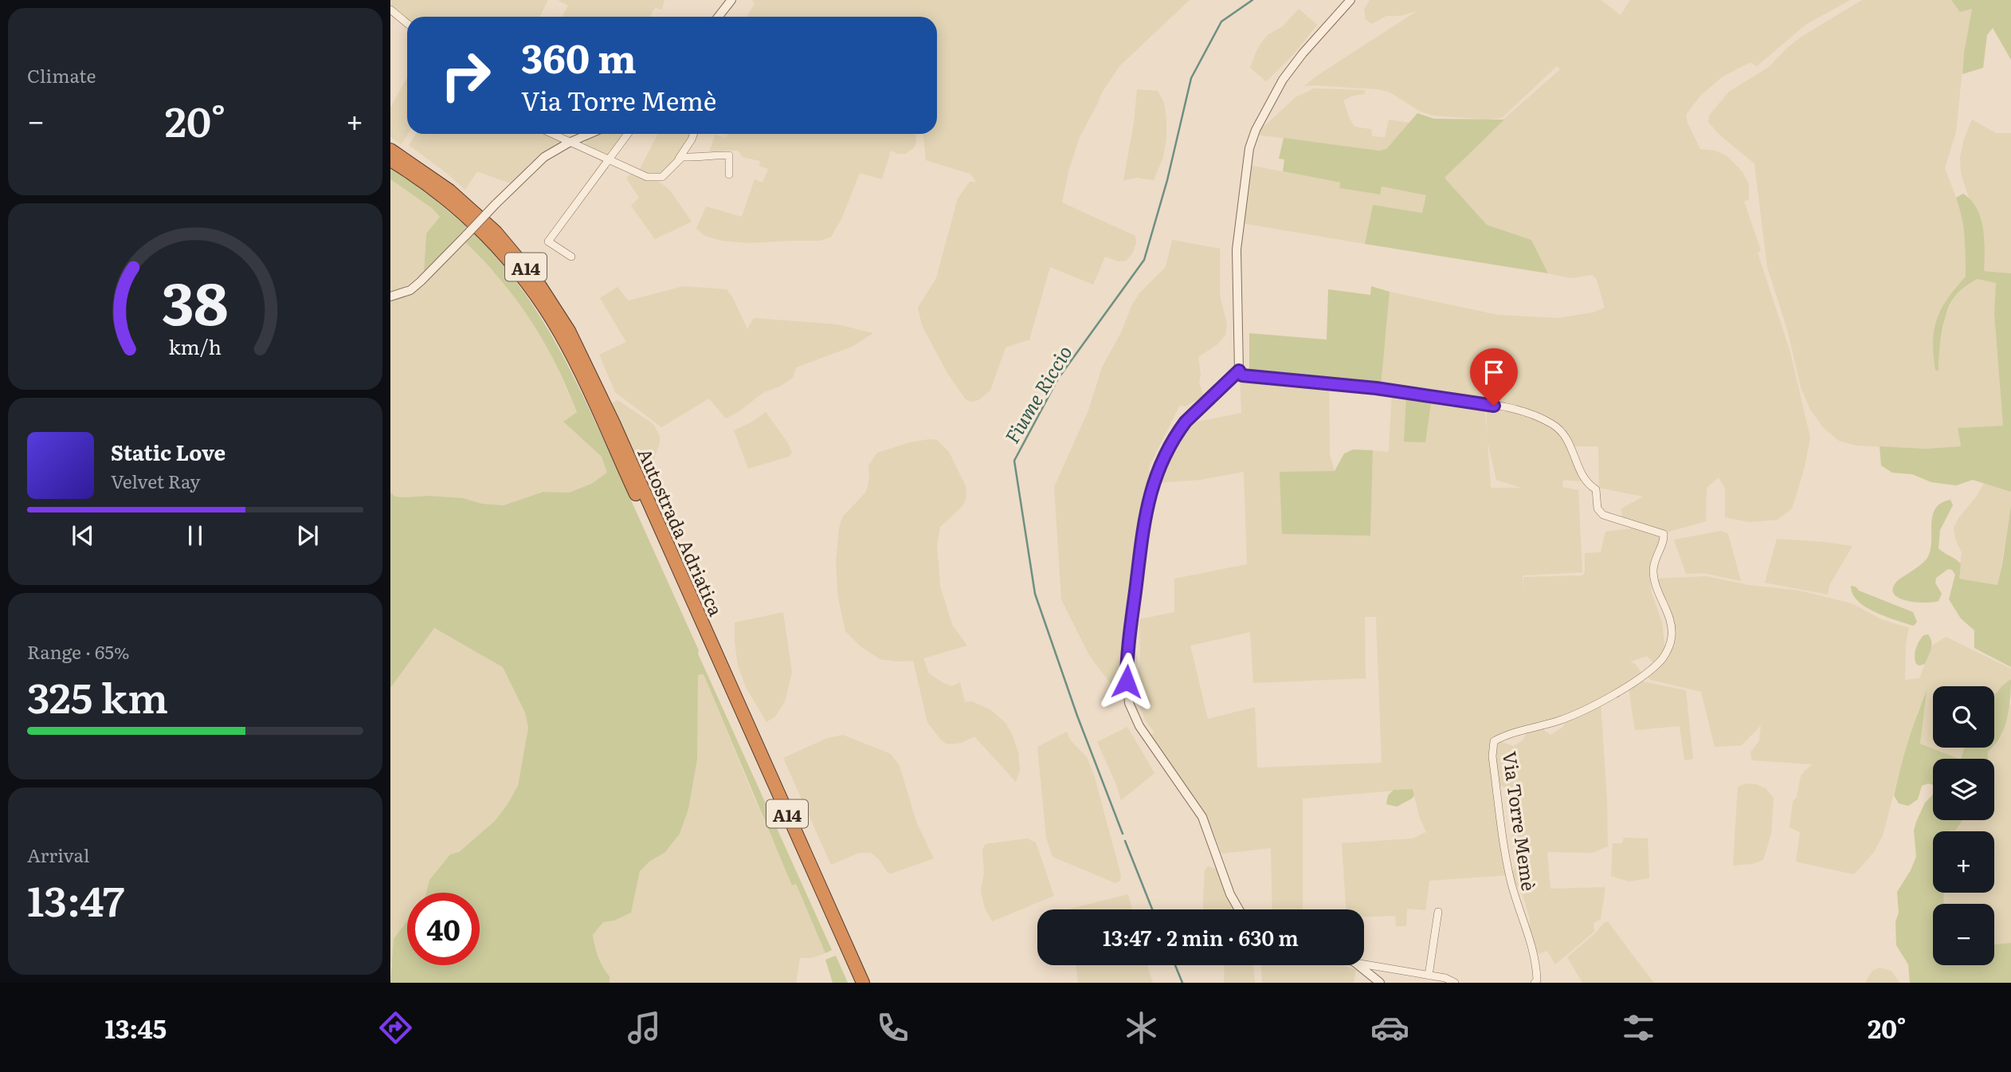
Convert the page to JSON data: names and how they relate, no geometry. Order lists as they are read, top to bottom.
{
  "streets": {
    "highway": ["A14", "Autostrada Adriatica"],
    "street": ["Via Torre Memè"]
  },
  "water": ["Fiume Riccio"],
  "page": {
    "tile": [
      "Climate",
      ["Range · 65%", "325 km"],
      ["Arrival", "13:47"]
    ],
    "turn": ["360 m", "Via Torre Memè"],
    "heat": ["−", "20°", "+"],
    "song": ["Static Love", "Velvet Ray"],
    "map_buttons": ["+", "−"],
    "limit": "40",
    "trip": "13:47 · 2 min · 630 m",
    "tabs": ["13:45", "20°"],
    "gauge": ["38", "km/h"]
  }
}
